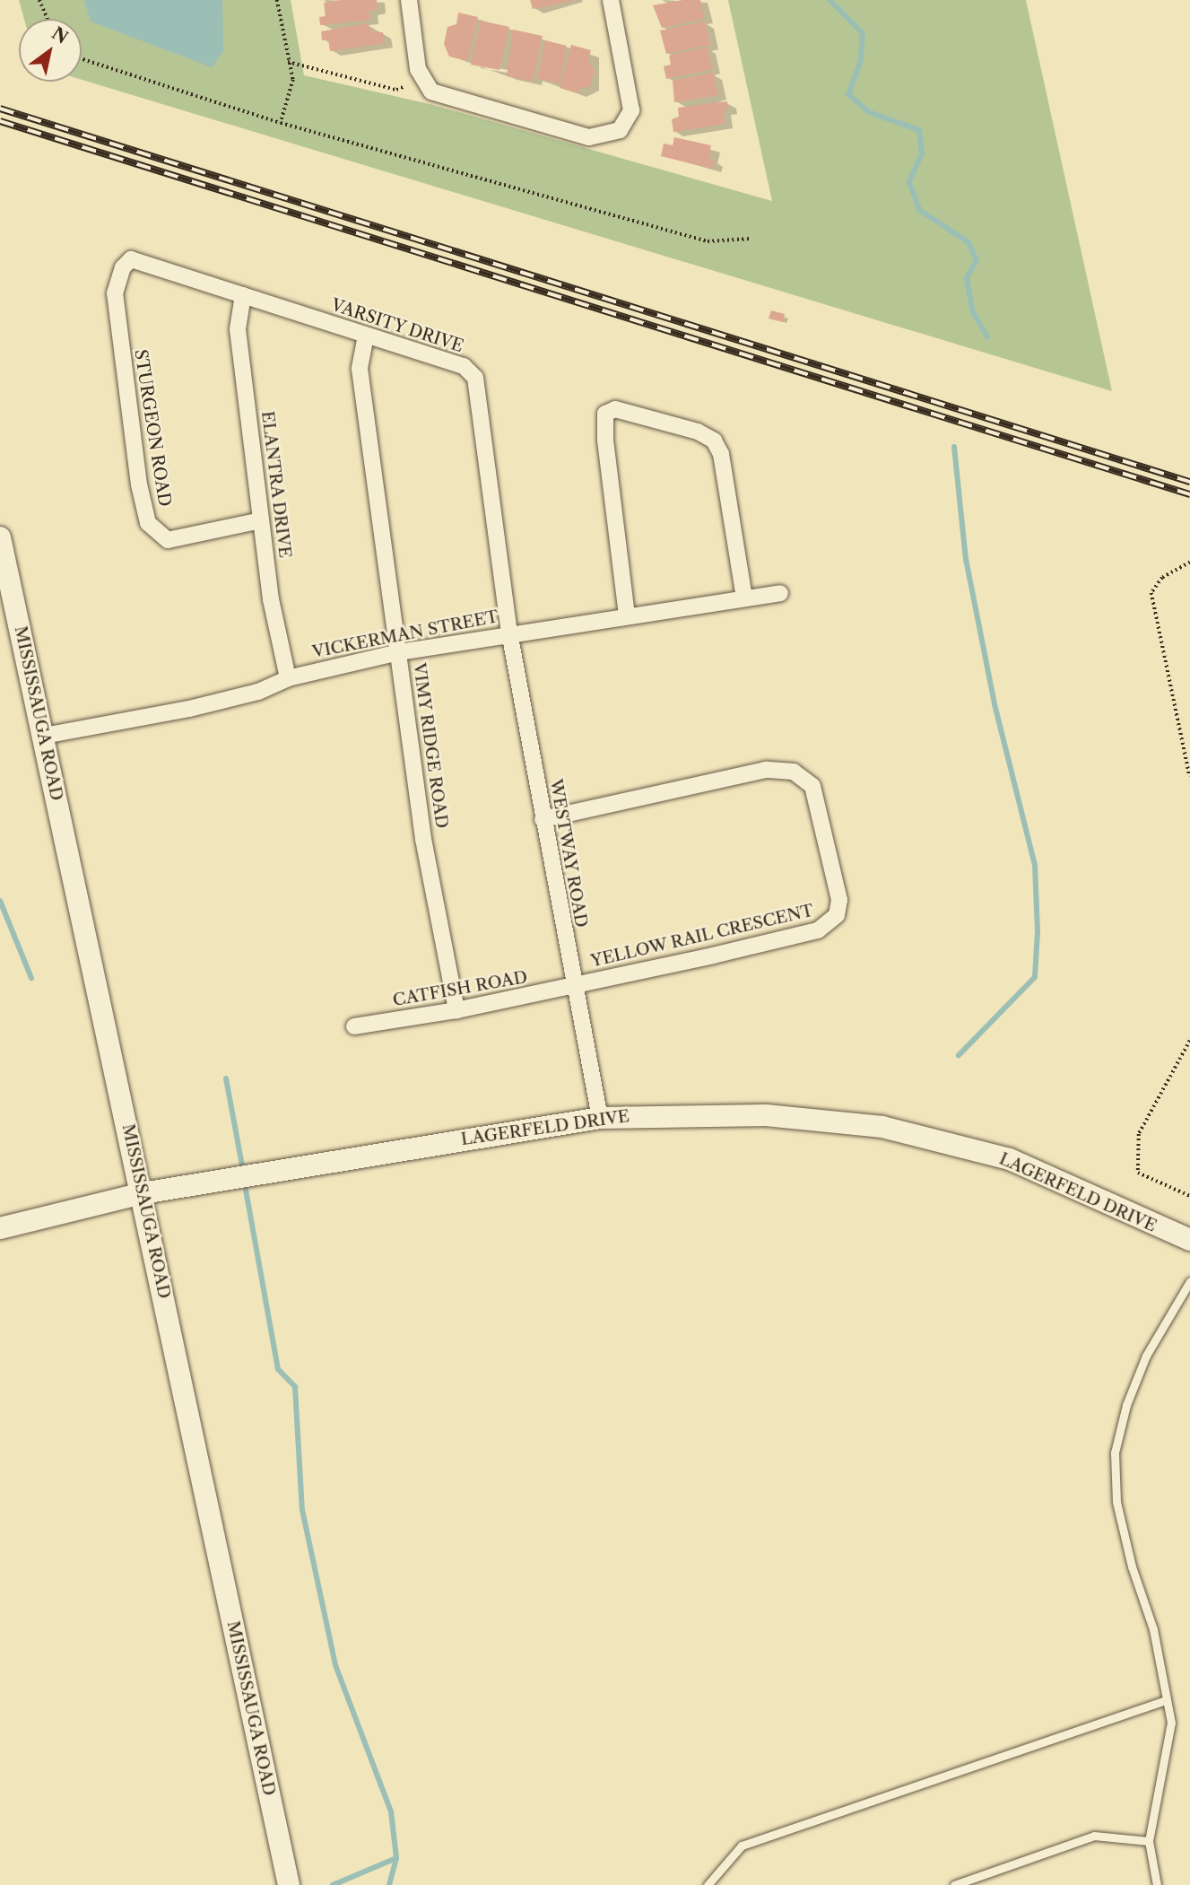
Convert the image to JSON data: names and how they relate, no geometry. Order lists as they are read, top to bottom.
{
  "streets": {
    "main road": ["MISSISSAUGA ROAD", "LAGERFELD DRIVE"],
    "street": [
      "VARSITY DRIVE",
      "STURGEON ROAD",
      "ELANTRA DRIVE",
      "VICKERMAN STREET",
      "VIMY RIDGE ROAD",
      "WESTWAY ROAD",
      "YELLOW RAIL CRESCENT",
      "CATFISH ROAD"
    ]
  },
  "crossings": [
    ["VARSITY DRIVE", "STURGEON ROAD"],
    ["VARSITY DRIVE", "ELANTRA DRIVE"],
    ["VARSITY DRIVE", "VICKERMAN STREET"],
    ["VARSITY DRIVE", "VIMY RIDGE ROAD"],
    ["VARSITY DRIVE", "WESTWAY ROAD"],
    ["STURGEON ROAD", "ELANTRA DRIVE"],
    ["ELANTRA DRIVE", "VICKERMAN STREET"],
    ["VICKERMAN STREET", "MISSISSAUGA ROAD"],
    ["VICKERMAN STREET", "VIMY RIDGE ROAD"],
    ["VICKERMAN STREET", "WESTWAY ROAD"],
    ["MISSISSAUGA ROAD", "LAGERFELD DRIVE"],
    ["VIMY RIDGE ROAD", "CATFISH ROAD"],
    ["WESTWAY ROAD", "YELLOW RAIL CRESCENT"],
    ["WESTWAY ROAD", "CATFISH ROAD"],
    ["WESTWAY ROAD", "LAGERFELD DRIVE"],
    ["YELLOW RAIL CRESCENT", "CATFISH ROAD"]
  ],
  "north": "top right"
}
